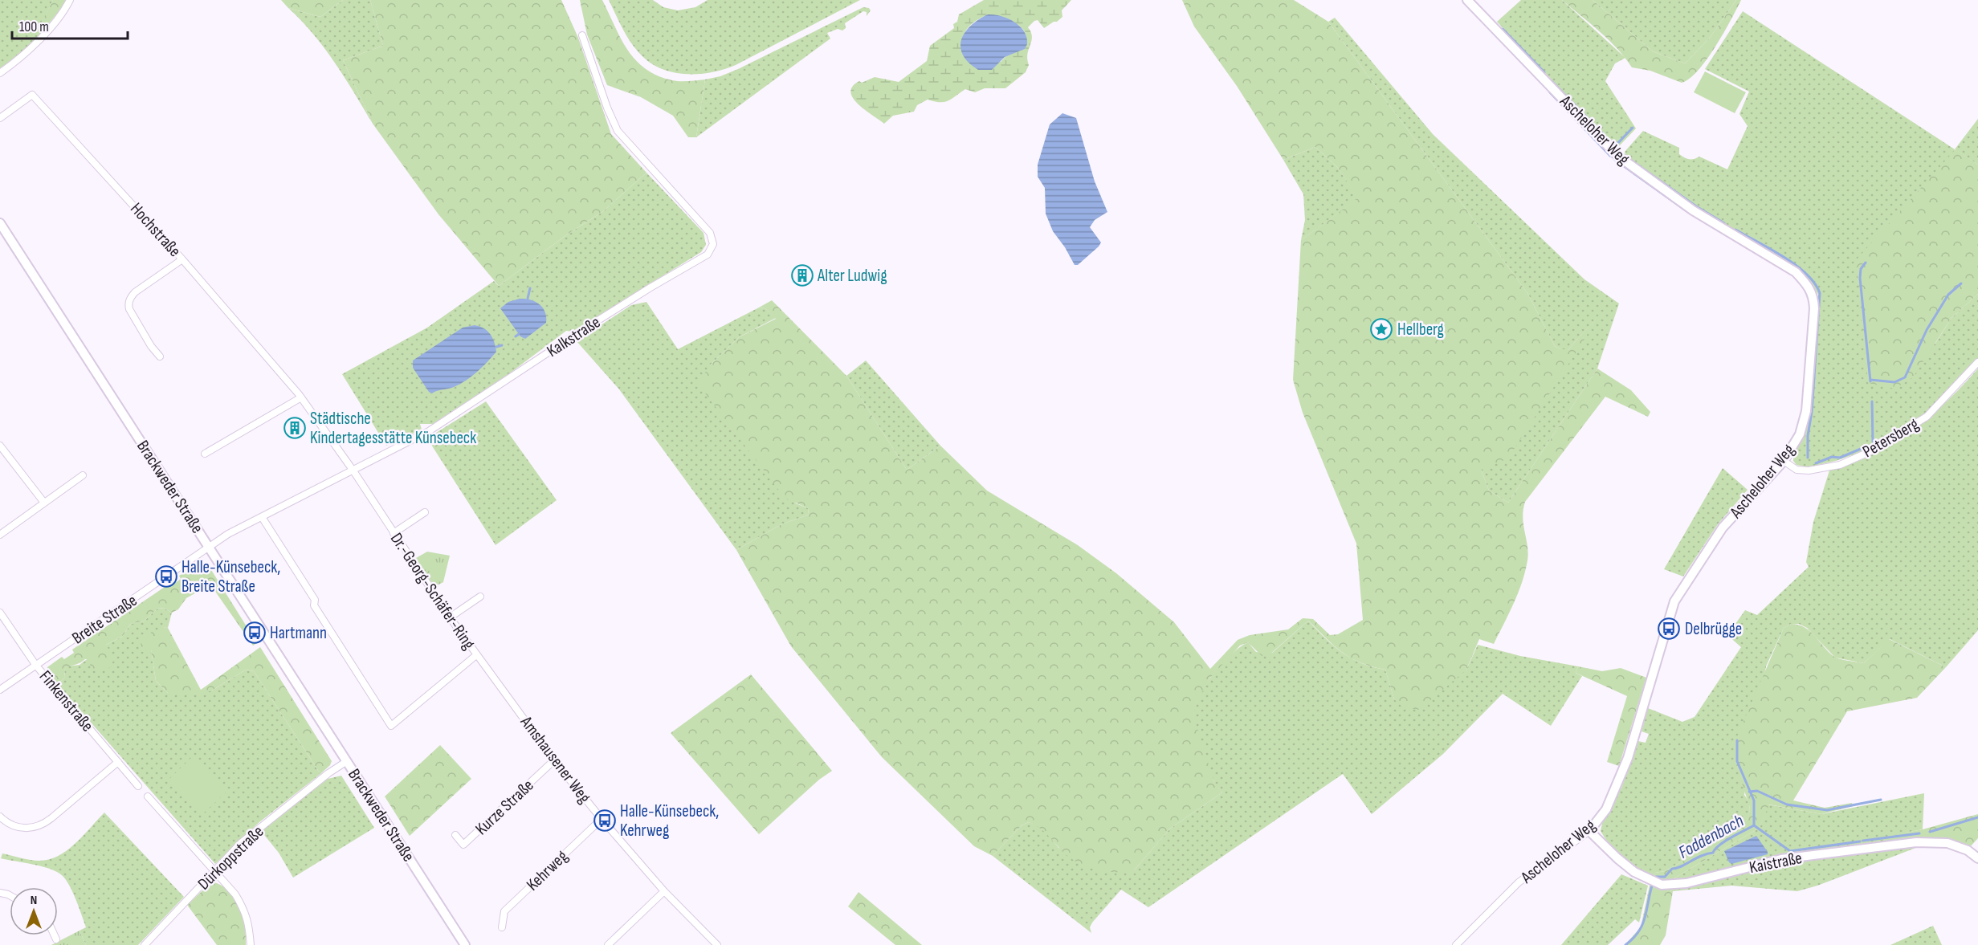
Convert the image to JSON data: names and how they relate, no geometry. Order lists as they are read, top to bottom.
{
  "streets": {
    "street": [
      "Ascheloher Weg",
      "Hochstraße",
      "Kalkstraße",
      "Petersberg",
      "Brackweder Straße",
      "Dr.-Georg-Schäfer-Ring",
      "Breite Straße",
      "Finkenstraße",
      "Amshausener Weg",
      "Kurze Straße",
      "Dürkoppstraße",
      "Kaistraße",
      "Kehrweg"
    ]
  },
  "crossings": [
    ["Ascheloher Weg", "Petersberg"],
    ["Ascheloher Weg", "Kaistraße"],
    ["Hochstraße", "Kalkstraße"],
    ["Hochstraße", "Dr.-Georg-Schäfer-Ring"],
    ["Kalkstraße", "Brackweder Straße"],
    ["Kalkstraße", "Dr.-Georg-Schäfer-Ring"],
    ["Kalkstraße", "Breite Straße"],
    ["Brackweder Straße", "Breite Straße"],
    ["Brackweder Straße", "Dürkoppstraße"],
    ["Dr.-Georg-Schäfer-Ring", "Amshausener Weg"],
    ["Breite Straße", "Finkenstraße"],
    ["Amshausener Weg", "Kurze Straße"],
    ["Amshausener Weg", "Kehrweg"]
  ],
  "water": ["Foddenbach"],
  "places": {
    "building": ["Alter Ludwig", "Städtische Kindertagesstätte Künsebeck"],
    "place": ["Hellberg"],
    "bus stop": [
      "Halle-Künsebeck, Breite Straße",
      "Delbrügge",
      "Hartmann",
      "Halle-Künsebeck, Kehrweg"
    ]
  },
  "scale_bar": "100 m",
  "north": "top"
}
